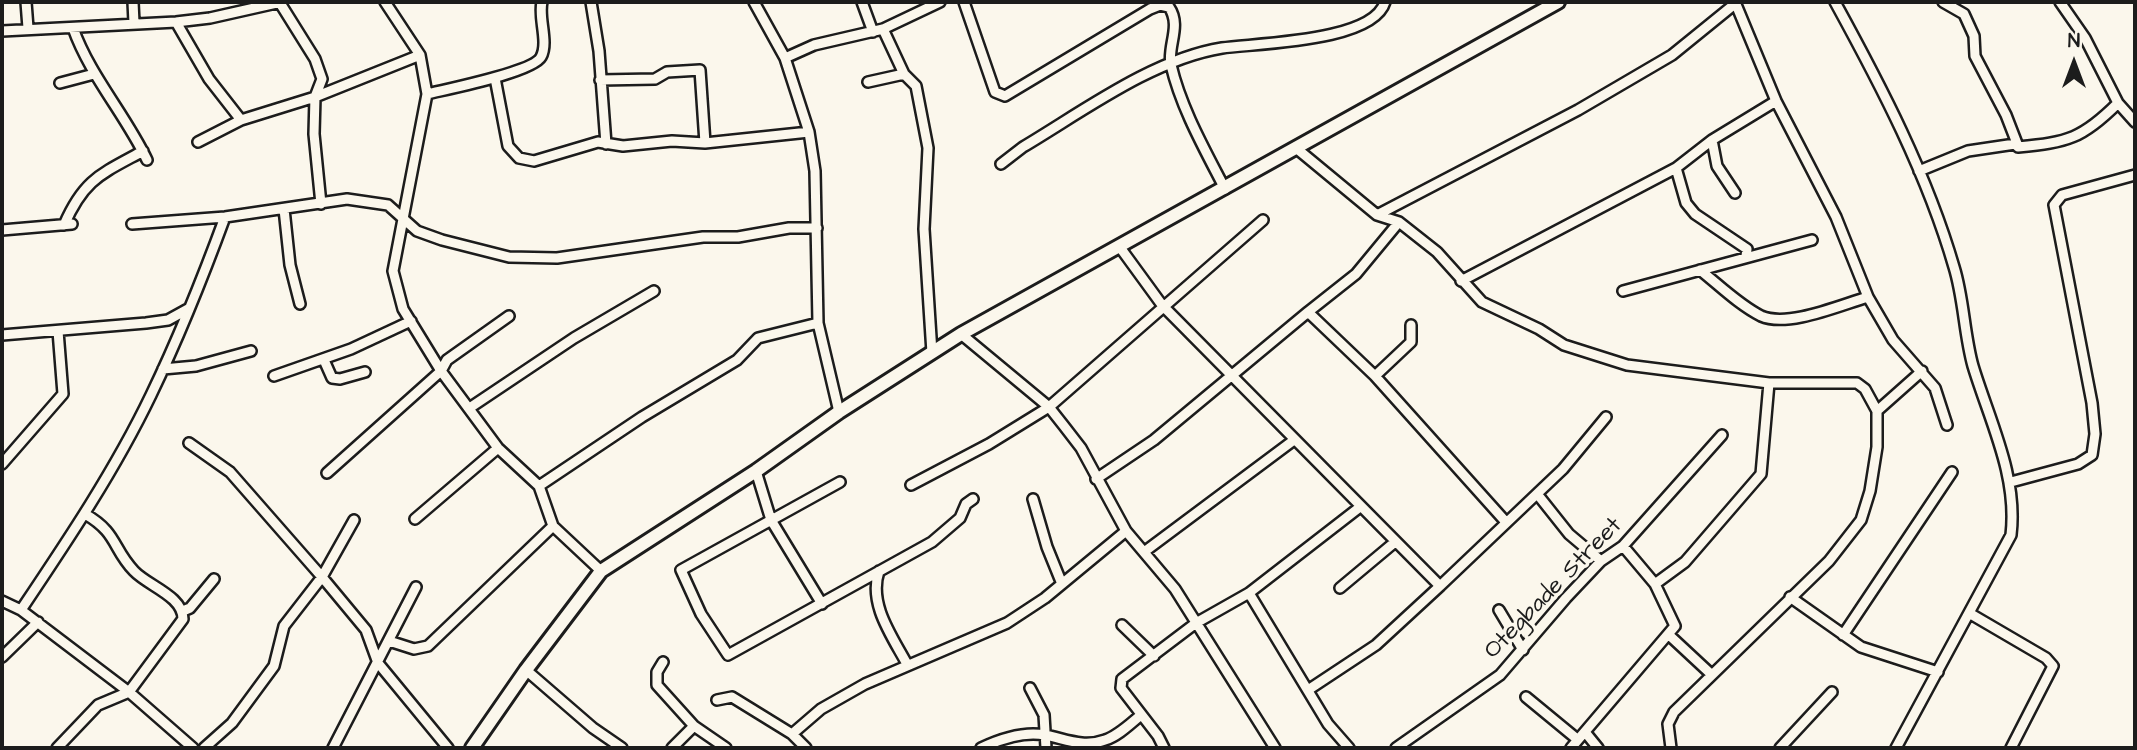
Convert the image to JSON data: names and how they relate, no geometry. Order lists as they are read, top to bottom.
{
  "streets": {
    "street": ["Otegbade Street"]
  },
  "north": "top"
}
